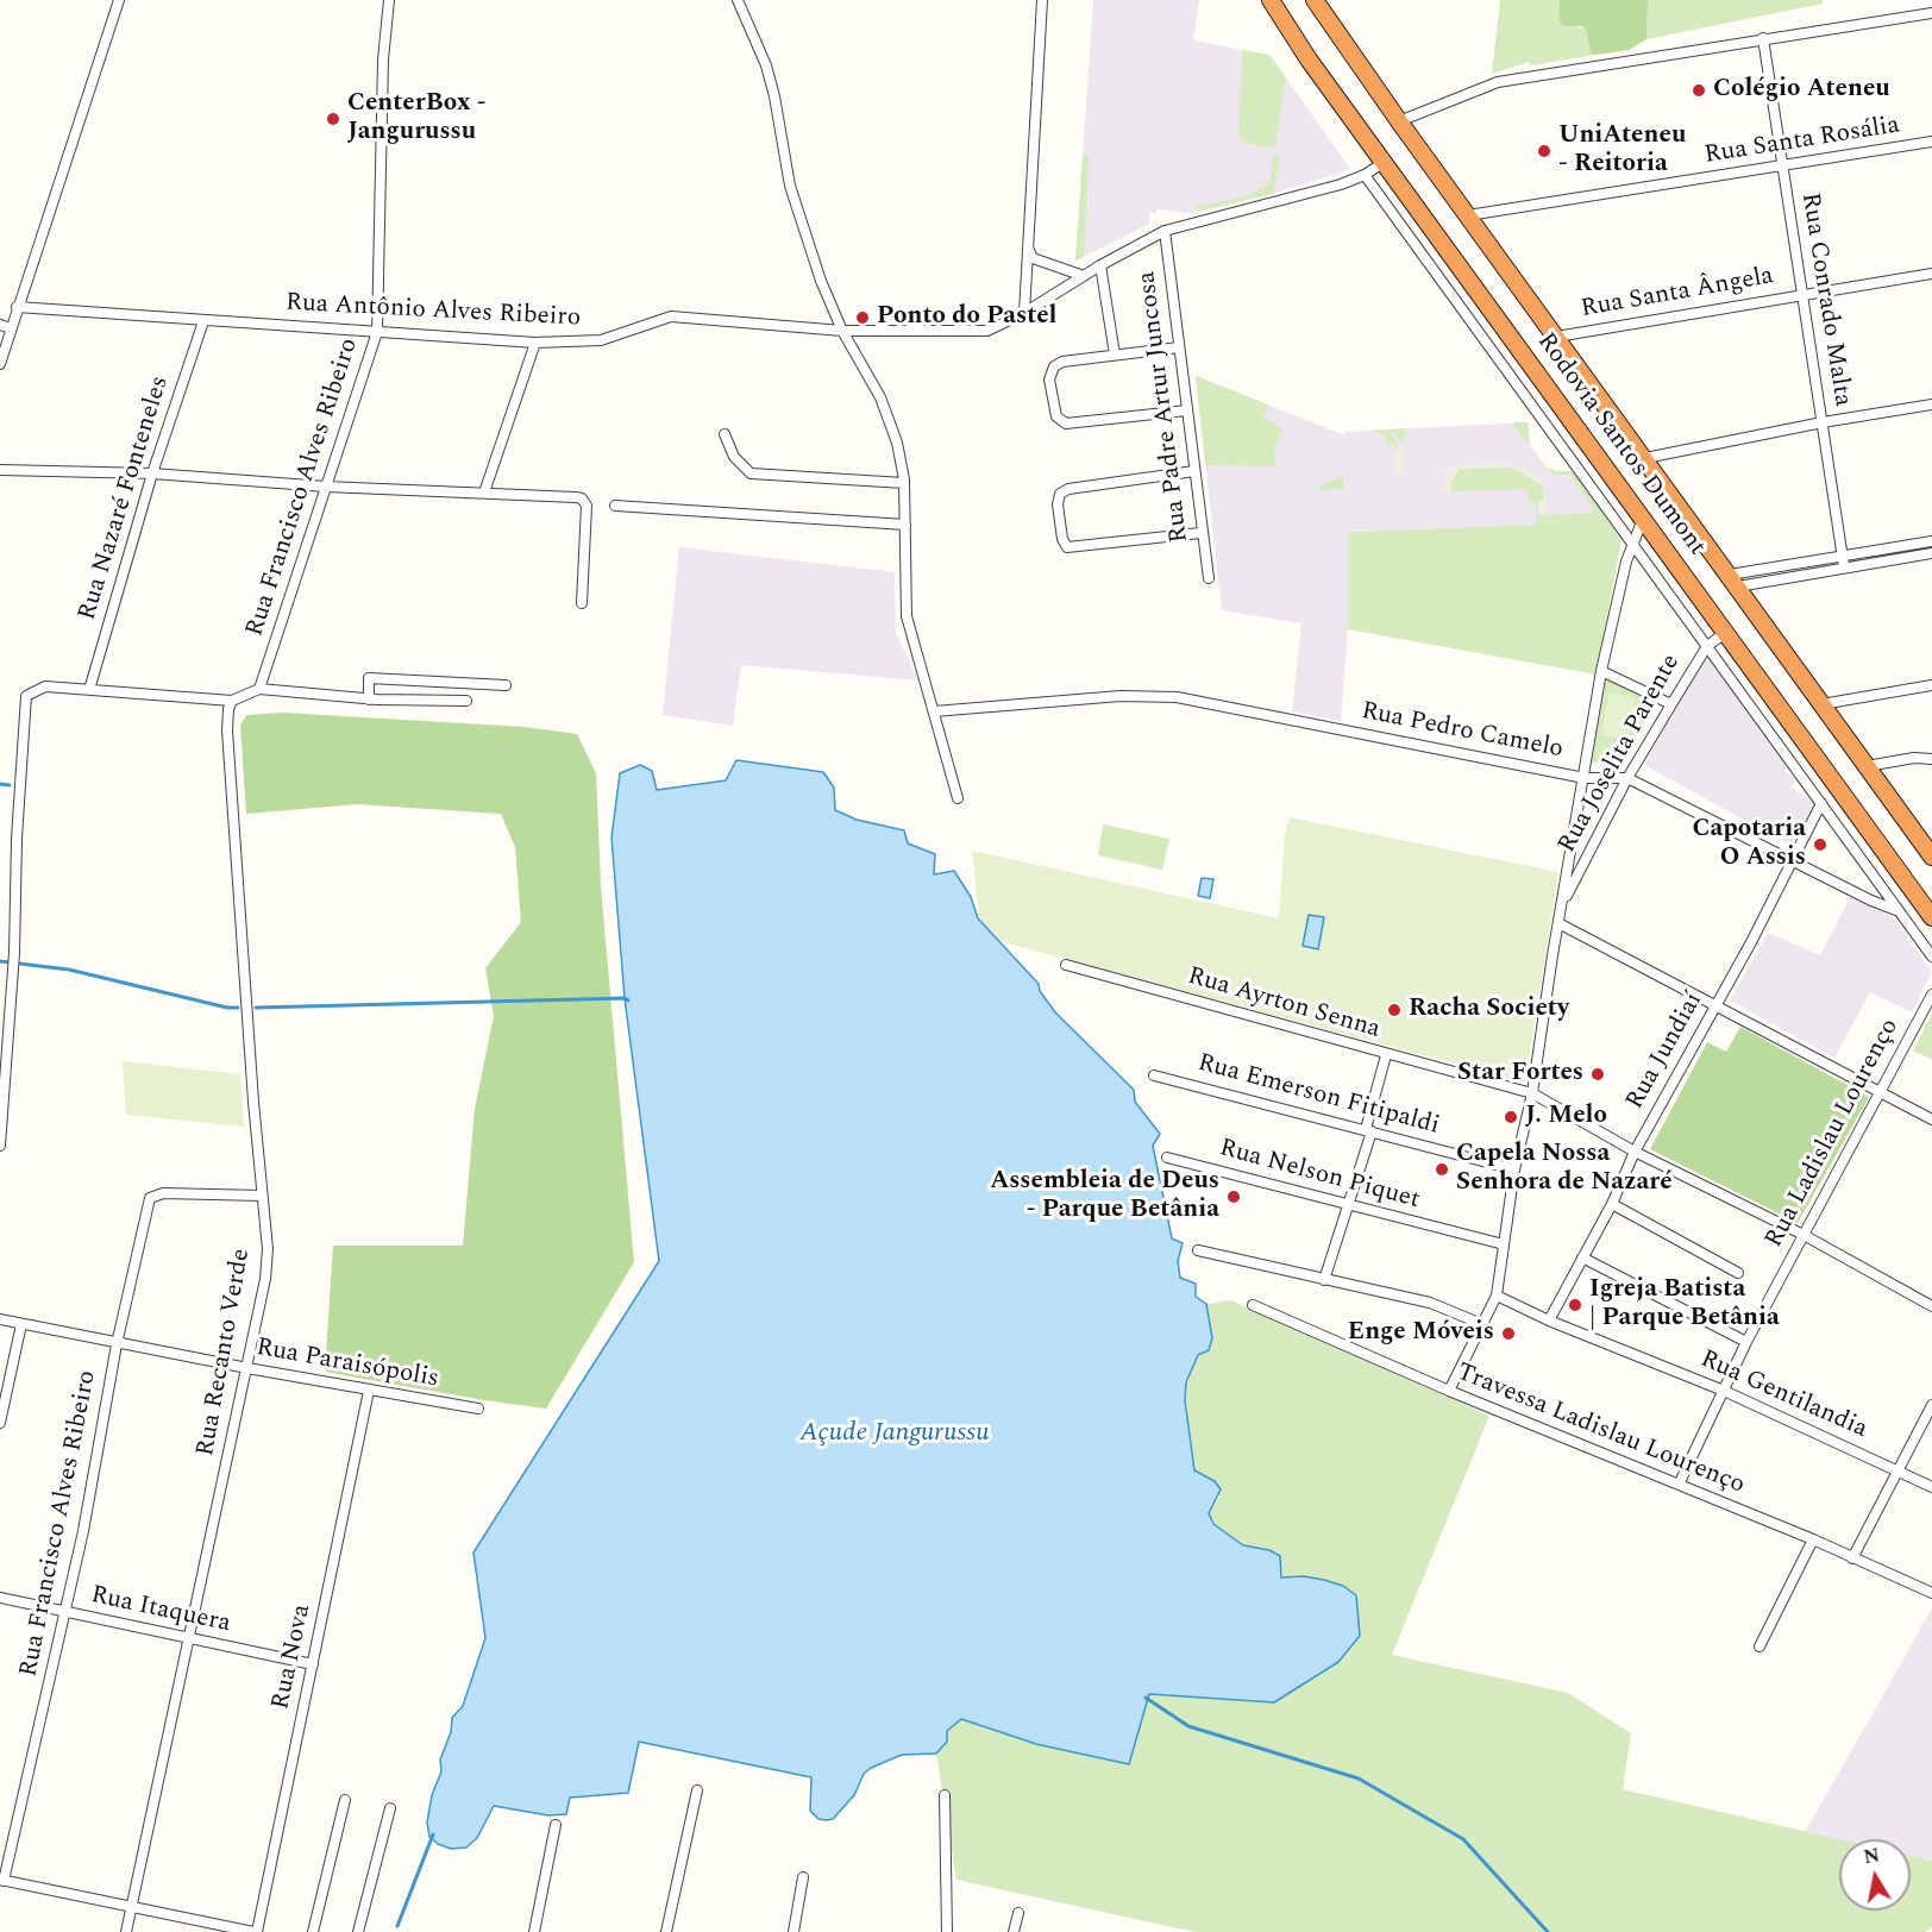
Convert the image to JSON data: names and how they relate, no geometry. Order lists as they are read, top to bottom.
{
  "streets": {
    "highway": ["Rodovia Santos Dumont"],
    "street": [
      "Rua Santa Rosália",
      "Rua Santa Ângela",
      "Rua Conrado Malta",
      "Rua Antônio Alves Ribeiro",
      "Rua Padre Artur Juncosa",
      "Rua Francisco Alves Ribeiro",
      "Rua Nazaré Fonteneles",
      "Rua Pedro Camelo",
      "Rua Joselita Parente",
      "Rua Ayrton Senna",
      "Rua Jundiaí",
      "Rua Emerson Fitipaldi",
      "Rua Ladislau Lourenço",
      "Rua Nelson Piquet",
      "Rua Recanto Verde",
      "Rua Paraisópolis",
      "Rua Gentilandia",
      "Travessa Ladislau Lourenço",
      "Rua Itaquera",
      "Rua Nova"
    ]
  },
  "crossings": [
    ["Rua Santa Rosália", "Rua Conrado Malta"],
    ["Rua Santa Rosália", "Rodovia Santos Dumont"],
    ["Rua Santa Ângela", "Rua Conrado Malta"],
    ["Rua Santa Ângela", "Rodovia Santos Dumont"],
    ["Rua Antônio Alves Ribeiro", "Rua Padre Artur Juncosa"],
    ["Rua Antônio Alves Ribeiro", "Rodovia Santos Dumont"],
    ["Rua Antônio Alves Ribeiro", "Rua Francisco Alves Ribeiro"],
    ["Rua Antônio Alves Ribeiro", "Rua Nazaré Fonteneles"],
    ["Rodovia Santos Dumont", "Rua Joselita Parente"],
    ["Rua Francisco Alves Ribeiro", "Rua Recanto Verde"],
    ["Rua Francisco Alves Ribeiro", "Rua Paraisópolis"],
    ["Rua Francisco Alves Ribeiro", "Rua Itaquera"],
    ["Rua Pedro Camelo", "Rua Joselita Parente"],
    ["Rua Pedro Camelo", "Rua Jundiaí"],
    ["Rua Joselita Parente", "Rua Ayrton Senna"],
    ["Rua Joselita Parente", "Rua Emerson Fitipaldi"],
    ["Rua Joselita Parente", "Rua Nelson Piquet"],
    ["Rua Joselita Parente", "Rua Gentilandia"],
    ["Rua Joselita Parente", "Travessa Ladislau Lourenço"],
    ["Rua Ayrton Senna", "Rua Jundiaí"],
    ["Rua Ayrton Senna", "Rua Ladislau Lourenço"],
    ["Rua Jundiaí", "Rua Gentilandia"],
    ["Rua Ladislau Lourenço", "Rua Gentilandia"],
    ["Rua Ladislau Lourenço", "Travessa Ladislau Lourenço"],
    ["Rua Recanto Verde", "Rua Paraisópolis"],
    ["Rua Recanto Verde", "Rua Itaquera"],
    ["Rua Paraisópolis", "Rua Nova"],
    ["Rua Itaquera", "Rua Nova"]
  ],
  "water": ["Açude Jangurussu"],
  "places": [
    "Colégio Ateneu",
    "CenterBox - Jangurussu",
    "UniAteneu - Reitoria",
    "Ponto do Pastel",
    "Capotaria O Assis",
    "Racha Society",
    "Star Fortes",
    "J. Melo",
    "Capela Nossa Senhora de Nazaré",
    "Assembleia de Deus - Parque Betânia",
    "Igreja Batista | Parque Betânia",
    "Enge Móveis"
  ],
  "north": "top"
}
